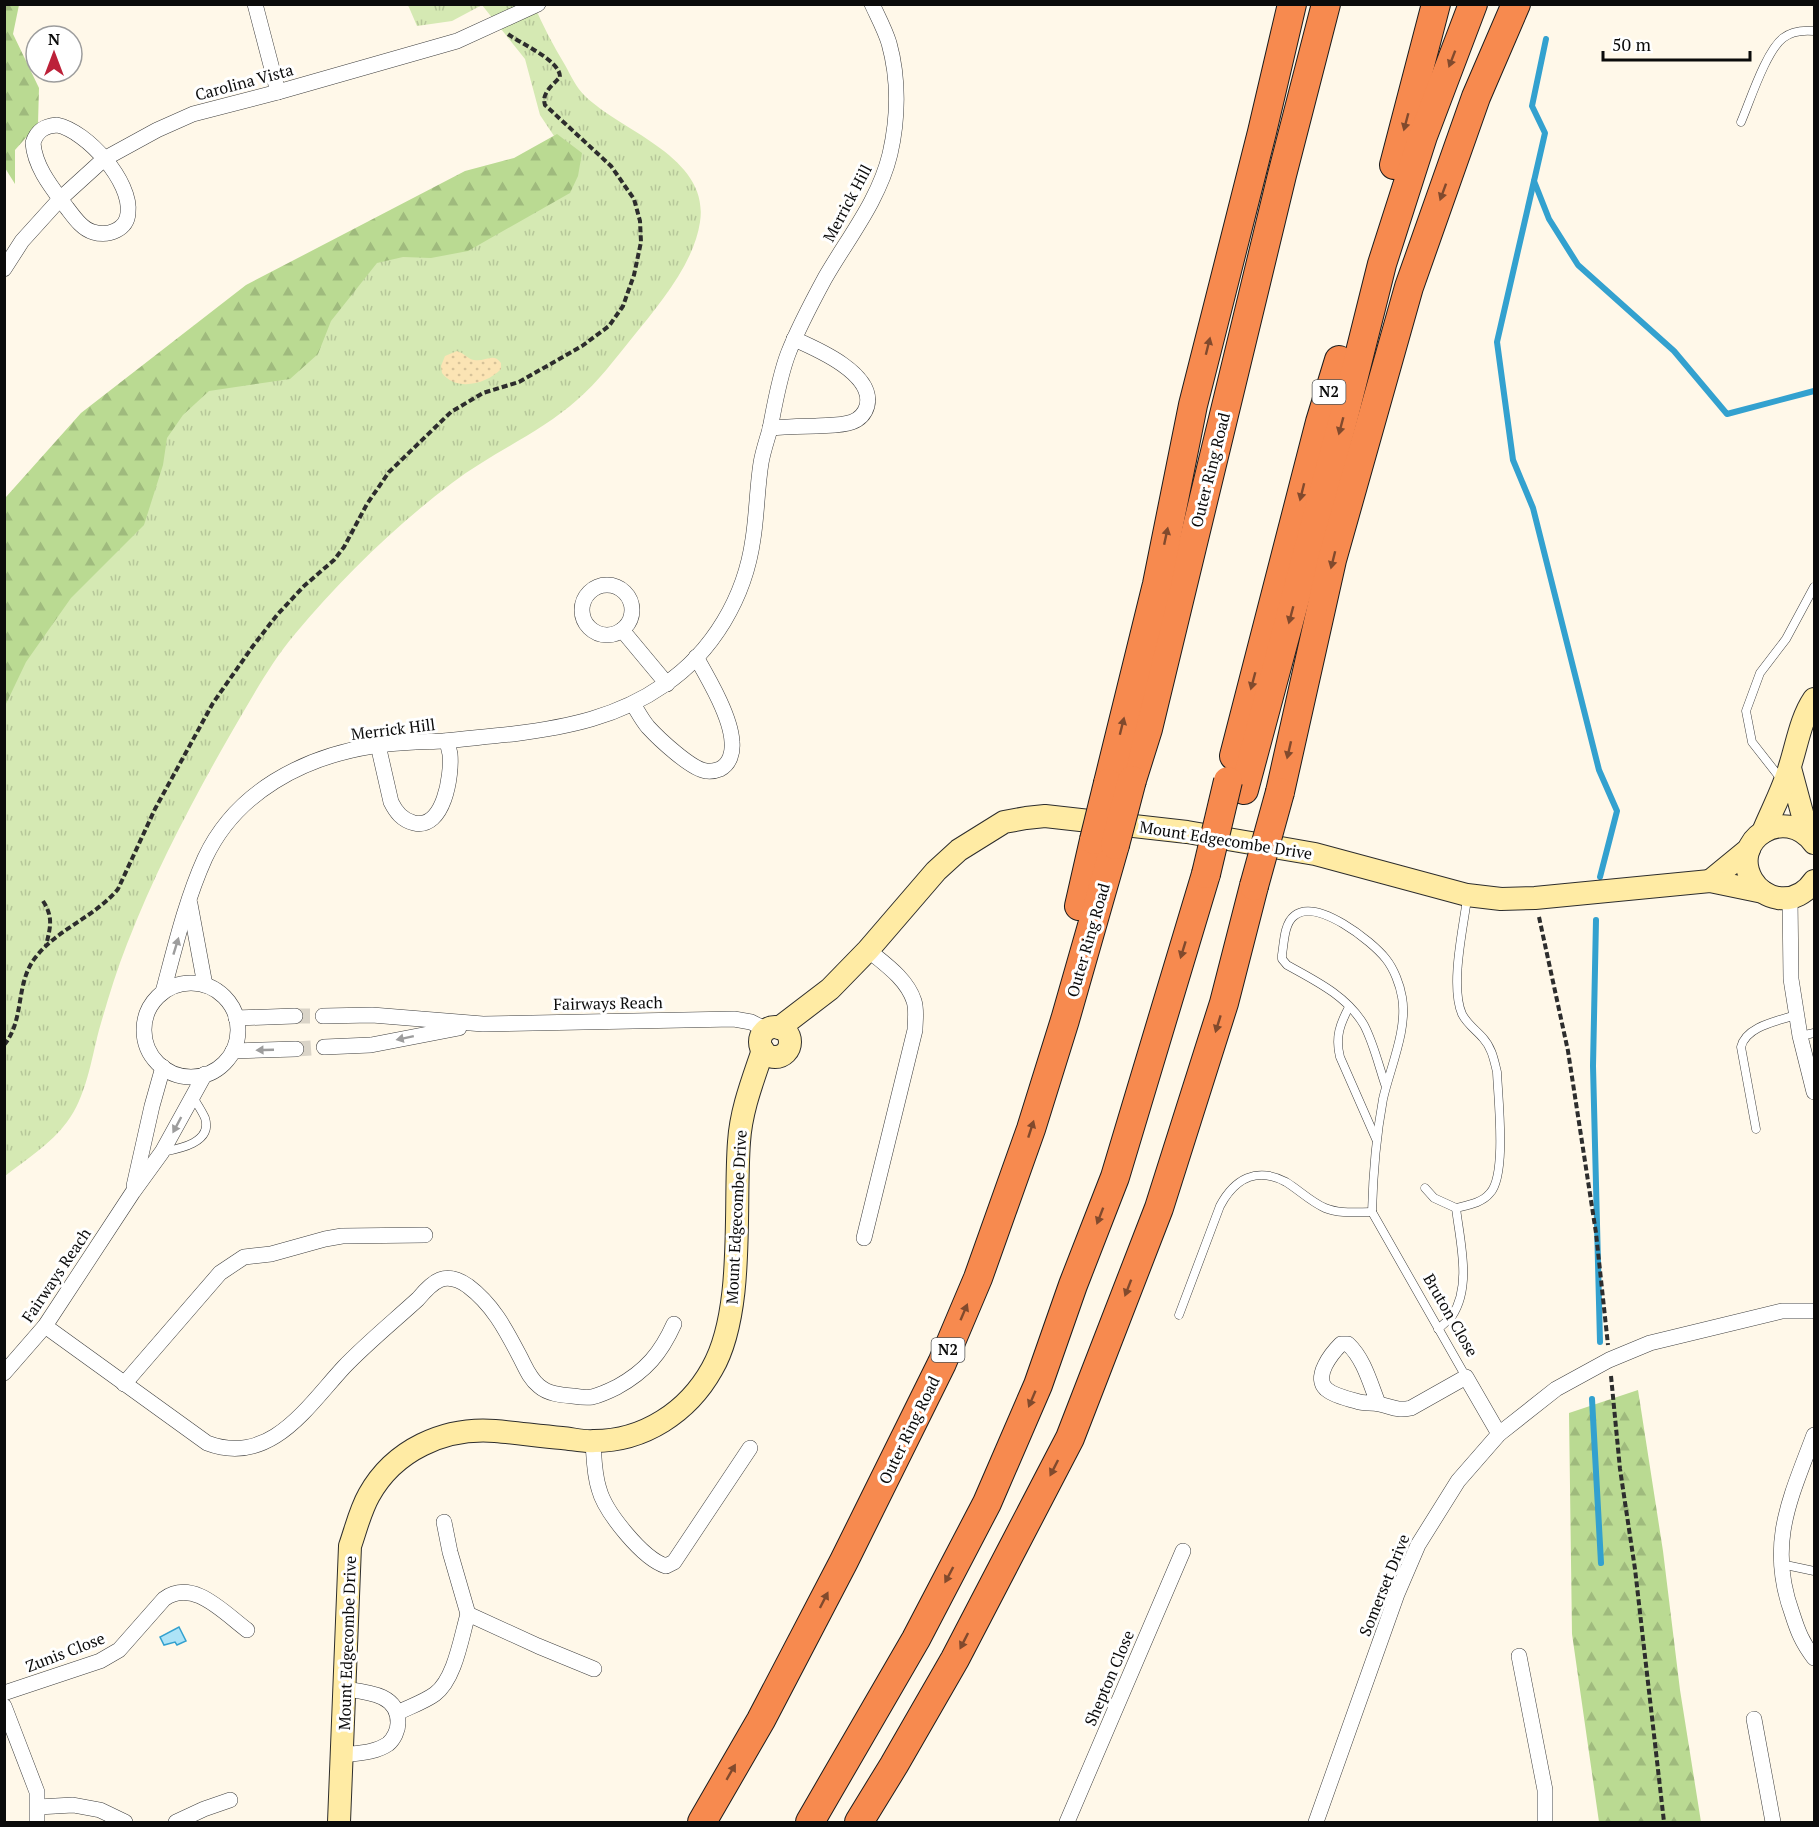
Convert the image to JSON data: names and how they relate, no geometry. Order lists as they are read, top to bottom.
{
  "streets": {
    "highway": ["N2", "Outer Ring Road"],
    "street": [
      "Carolina Vista",
      "Merrick Hill",
      "Mount Edgecombe Drive",
      "Fairways Reach",
      "Bruton Close",
      "Somerset Drive",
      "Zunis Close",
      "Shepton Close"
    ]
  },
  "crossings": [
    ["Merrick Hill", "Fairways Reach"],
    ["Mount Edgecombe Drive", "Fairways Reach"],
    ["Bruton Close", "Somerset Drive"]
  ],
  "scale_bar": "50 m",
  "north": "top"
}
